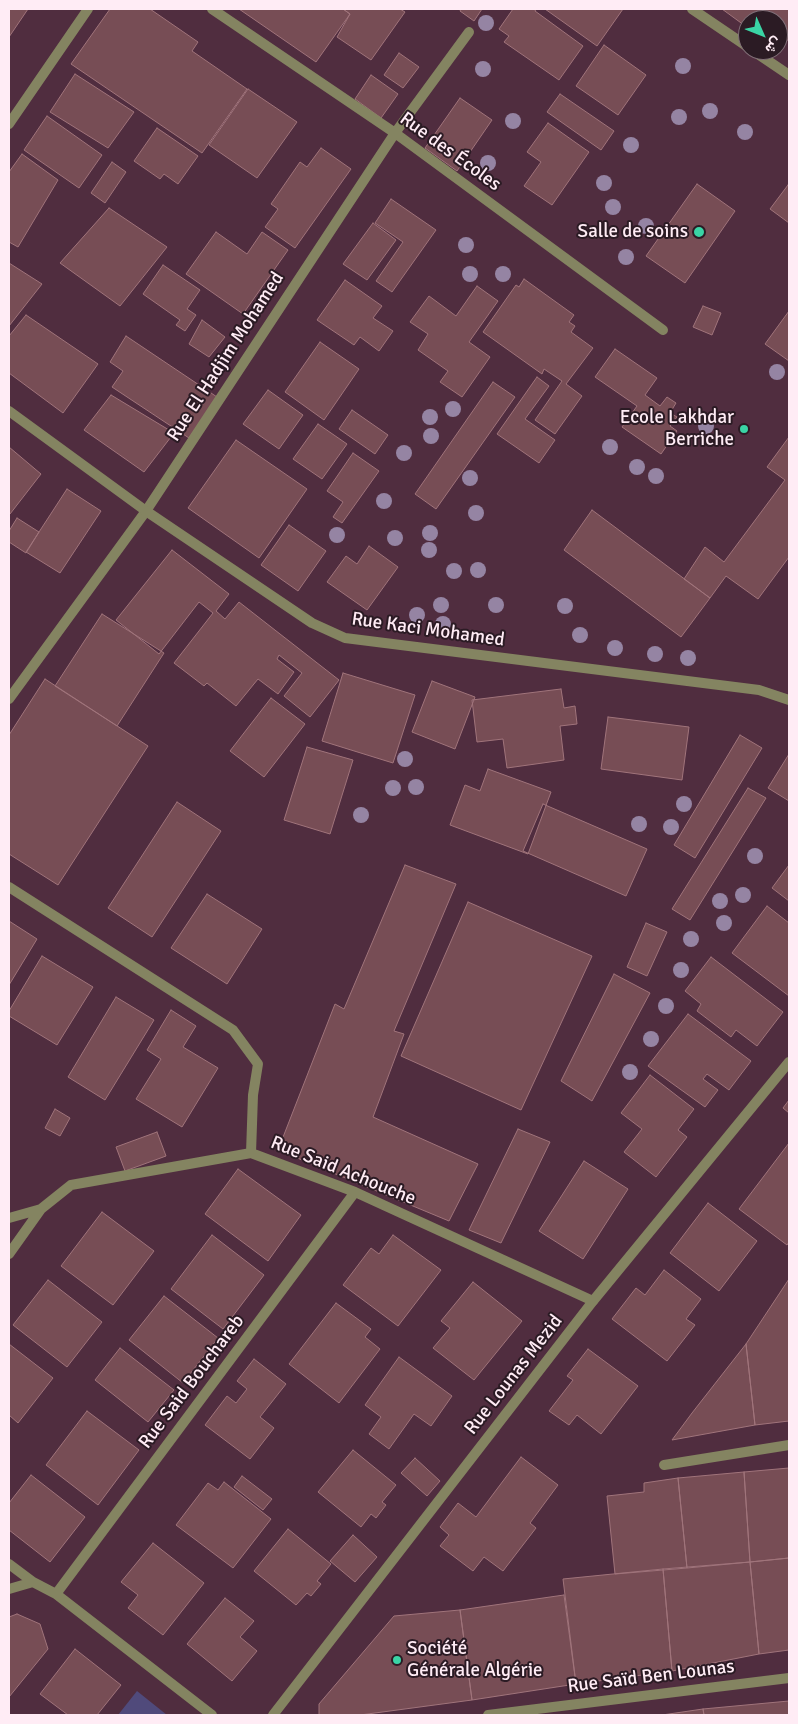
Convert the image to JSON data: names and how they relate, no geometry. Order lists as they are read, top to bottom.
{
  "streets": {
    "street": [
      "Rue des Écoles",
      "Rue El Hadjim Mohamed",
      "Rue Kaci Mohamed",
      "Rue Said Achouche",
      "Rue Lounas Mezid",
      "Rue Said Bouchareb",
      "Rue Saïd Ben Lounas"
    ]
  },
  "crossings": [
    ["Rue des Écoles", "Rue El Hadjim Mohamed"],
    ["Rue El Hadjim Mohamed", "Rue Kaci Mohamed"],
    ["Rue Said Achouche", "Rue Lounas Mezid"],
    ["Rue Said Achouche", "Rue Said Bouchareb"]
  ],
  "places": ["Salle de soins", "Ecole Lakhdar Berriche", "Société Générale Algérie"],
  "north": "bottom right"
}
